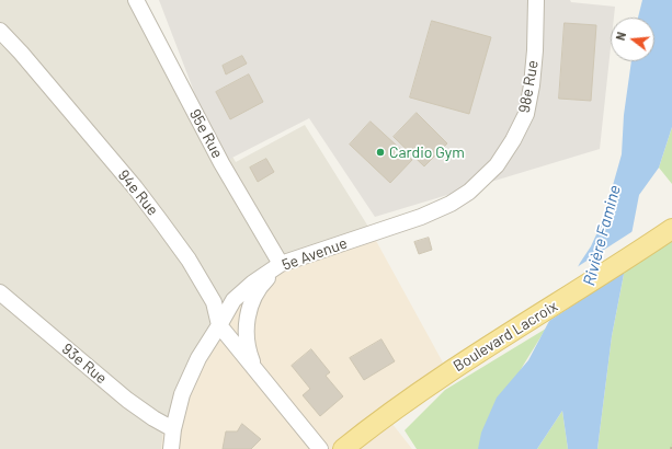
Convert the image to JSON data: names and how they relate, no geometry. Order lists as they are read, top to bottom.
{
  "streets": {
    "main road": ["Boulevard Lacroix"],
    "street": [
      "98e Rue",
      "95e Rue",
      "94e Rue",
      "5e Avenue",
      "93e Rue"
    ]
  },
  "crossings": [
    ["98e Rue", "5e Avenue"],
    ["95e Rue", "94e Rue"],
    ["95e Rue", "5e Avenue"],
    ["94e Rue", "5e Avenue"],
    ["5e Avenue", "93e Rue"]
  ],
  "water": ["Rivière Famine"],
  "places": ["Cardio Gym"],
  "north": "left"
}
